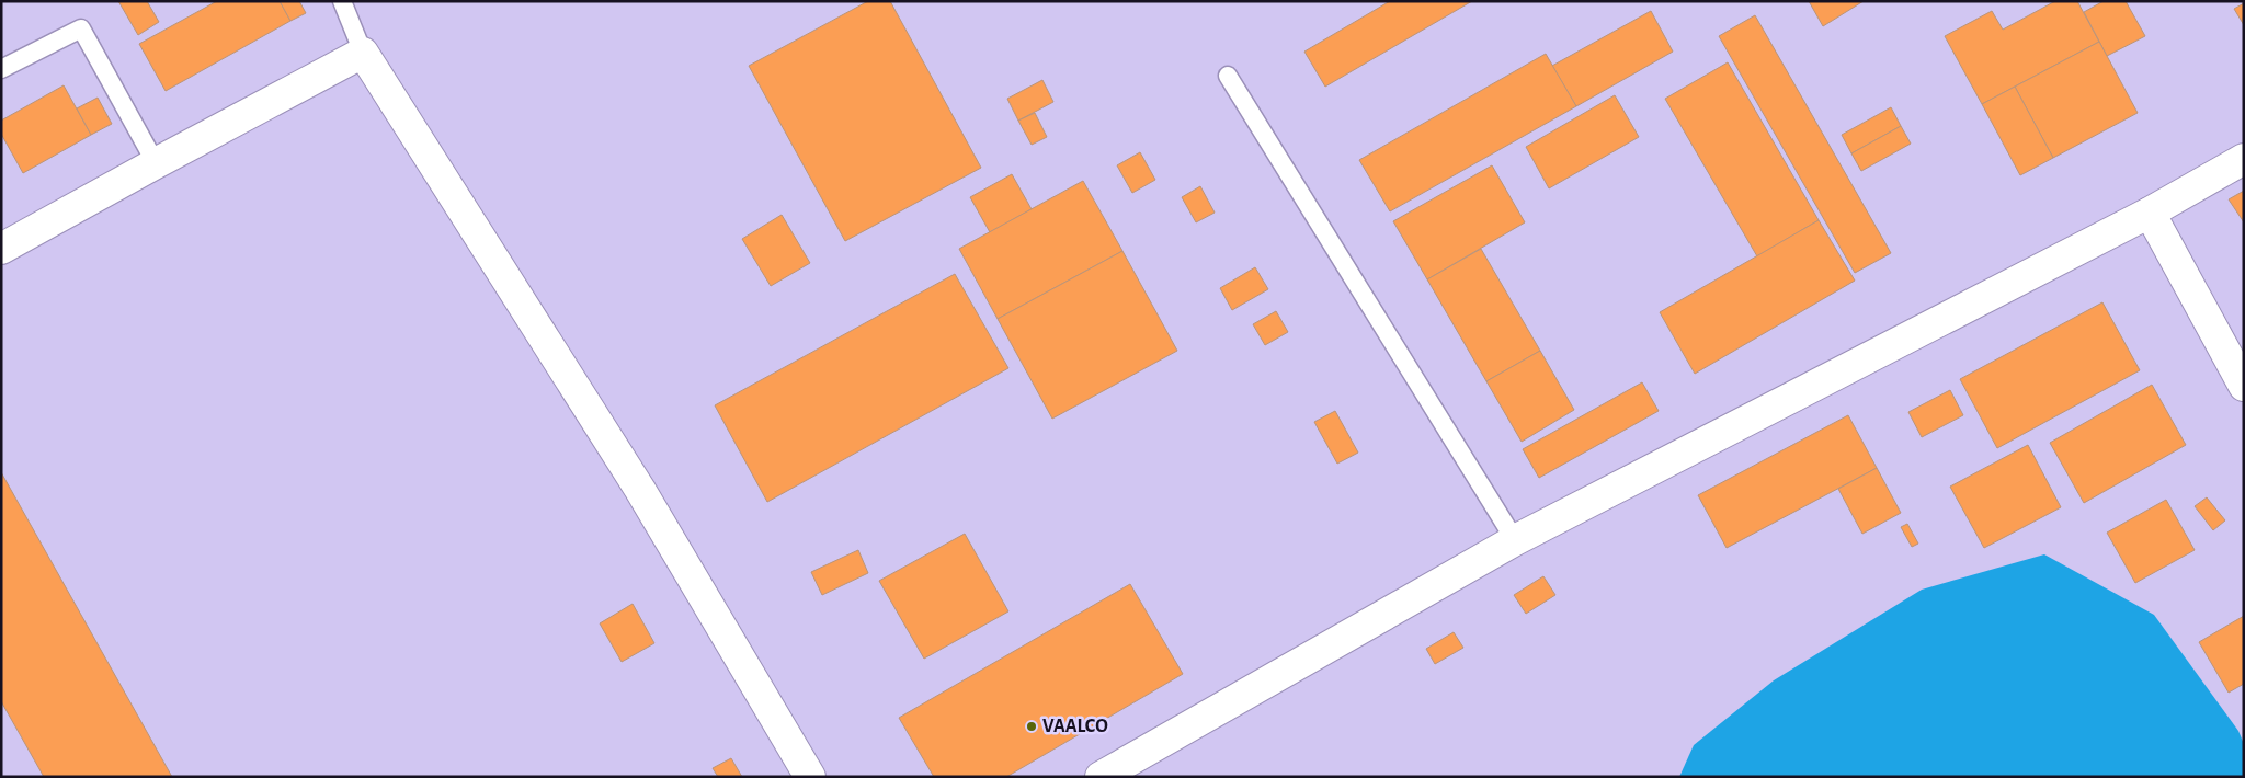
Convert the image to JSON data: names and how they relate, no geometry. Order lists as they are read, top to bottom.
{
  "places": ["VAALCO"]
}
